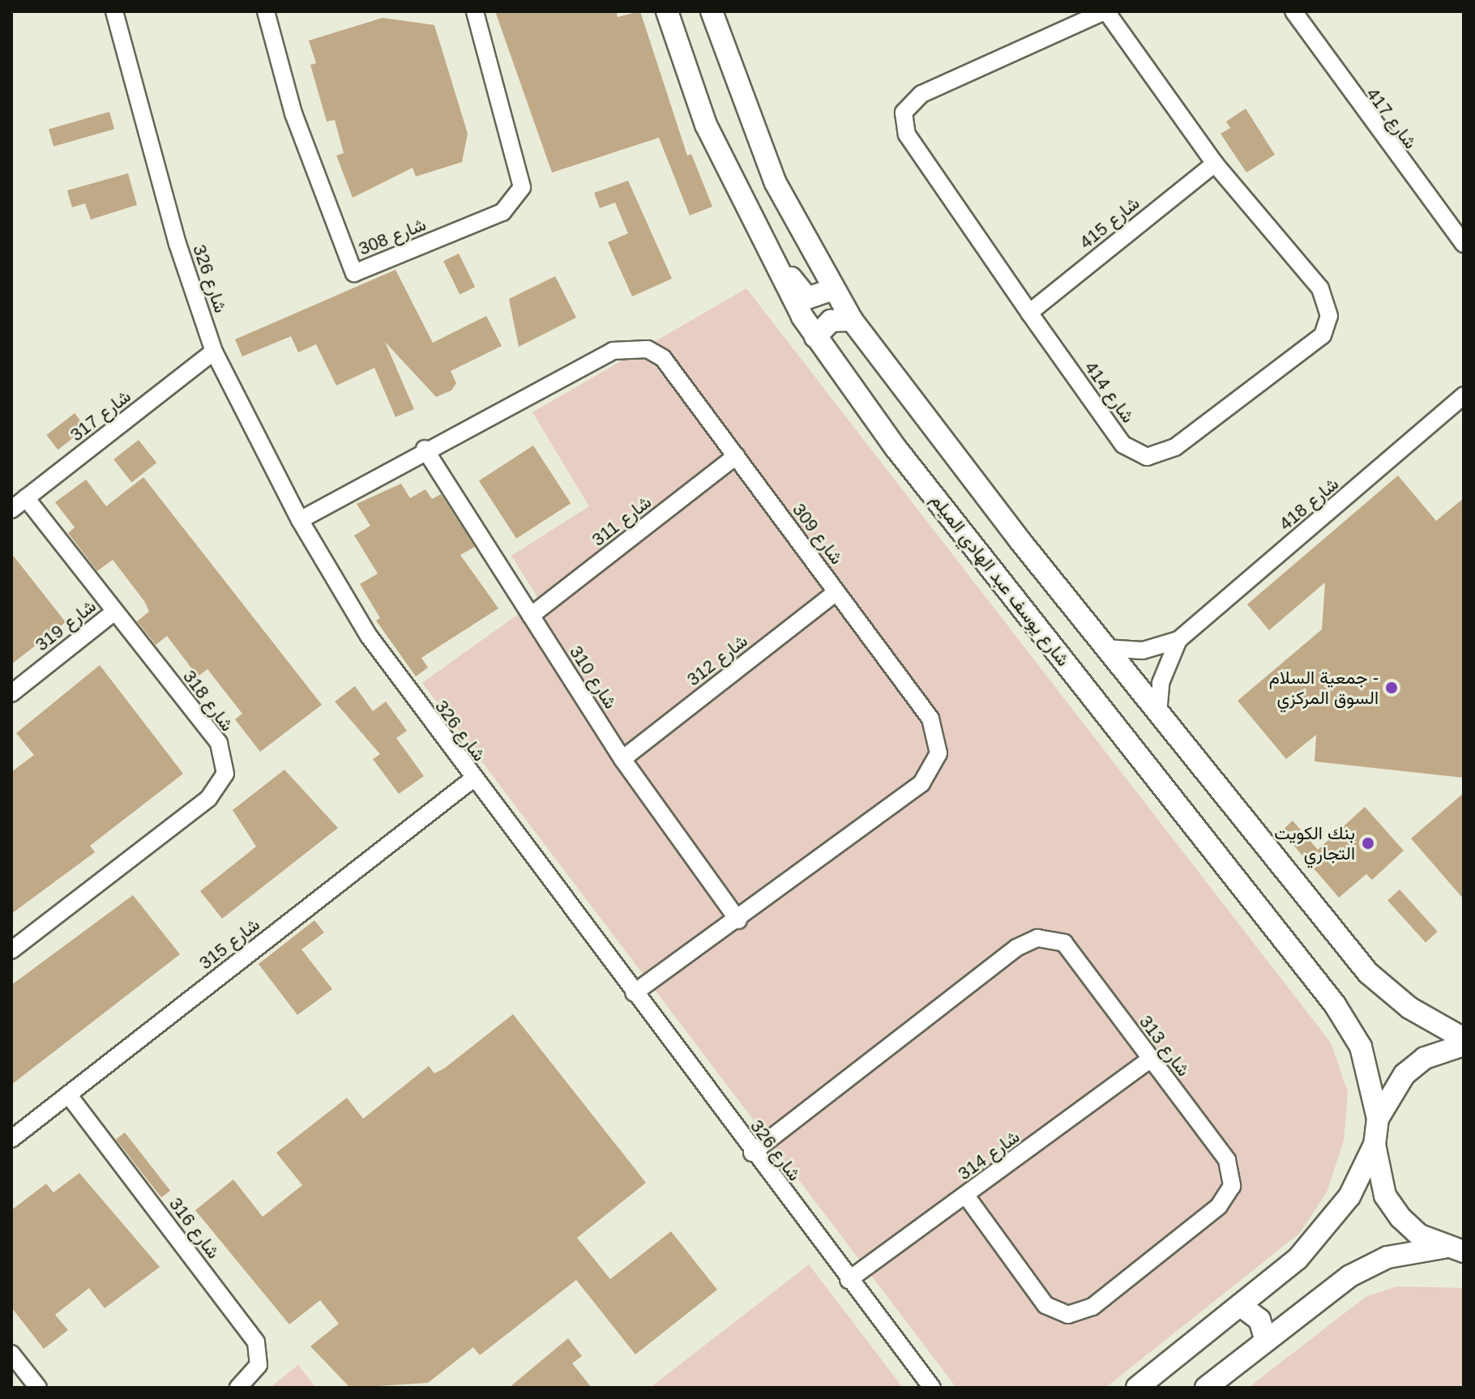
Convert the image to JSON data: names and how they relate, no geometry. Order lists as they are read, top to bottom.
{
  "streets": {
    "street": [
      "شارع 417",
      "شارع 415",
      "شارع 308",
      "شارع 326",
      "شارع 414",
      "شارع 317",
      "شارع 418",
      "شارع 311",
      "شارع 309",
      "شارع يوسف عبد الهادي الميلم",
      "شارع 319",
      "شارع 312",
      "شارع 310",
      "شارع 318",
      "شارع 315",
      "شارع 313",
      "شارع 314",
      "شارع 316"
    ]
  },
  "crossings": [
    ["شارع 415", "شارع 414"],
    ["شارع 326", "شارع 317"],
    ["شارع 326", "شارع 309"],
    ["شارع 326", "شارع 315"],
    ["شارع 326", "شارع 313"],
    ["شارع 326", "شارع 314"],
    ["شارع 317", "شارع 318"],
    ["شارع 311", "شارع 309"],
    ["شارع 311", "شارع 310"],
    ["شارع 309", "شارع 312"],
    ["شارع 309", "شارع 310"],
    ["شارع 319", "شارع 318"],
    ["شارع 312", "شارع 310"],
    ["شارع 315", "شارع 316"],
    ["شارع 313", "شارع 314"]
  ],
  "places": ["جمعية السلام - السوق المركزي", "بنك الكويت التجاري"]
}
